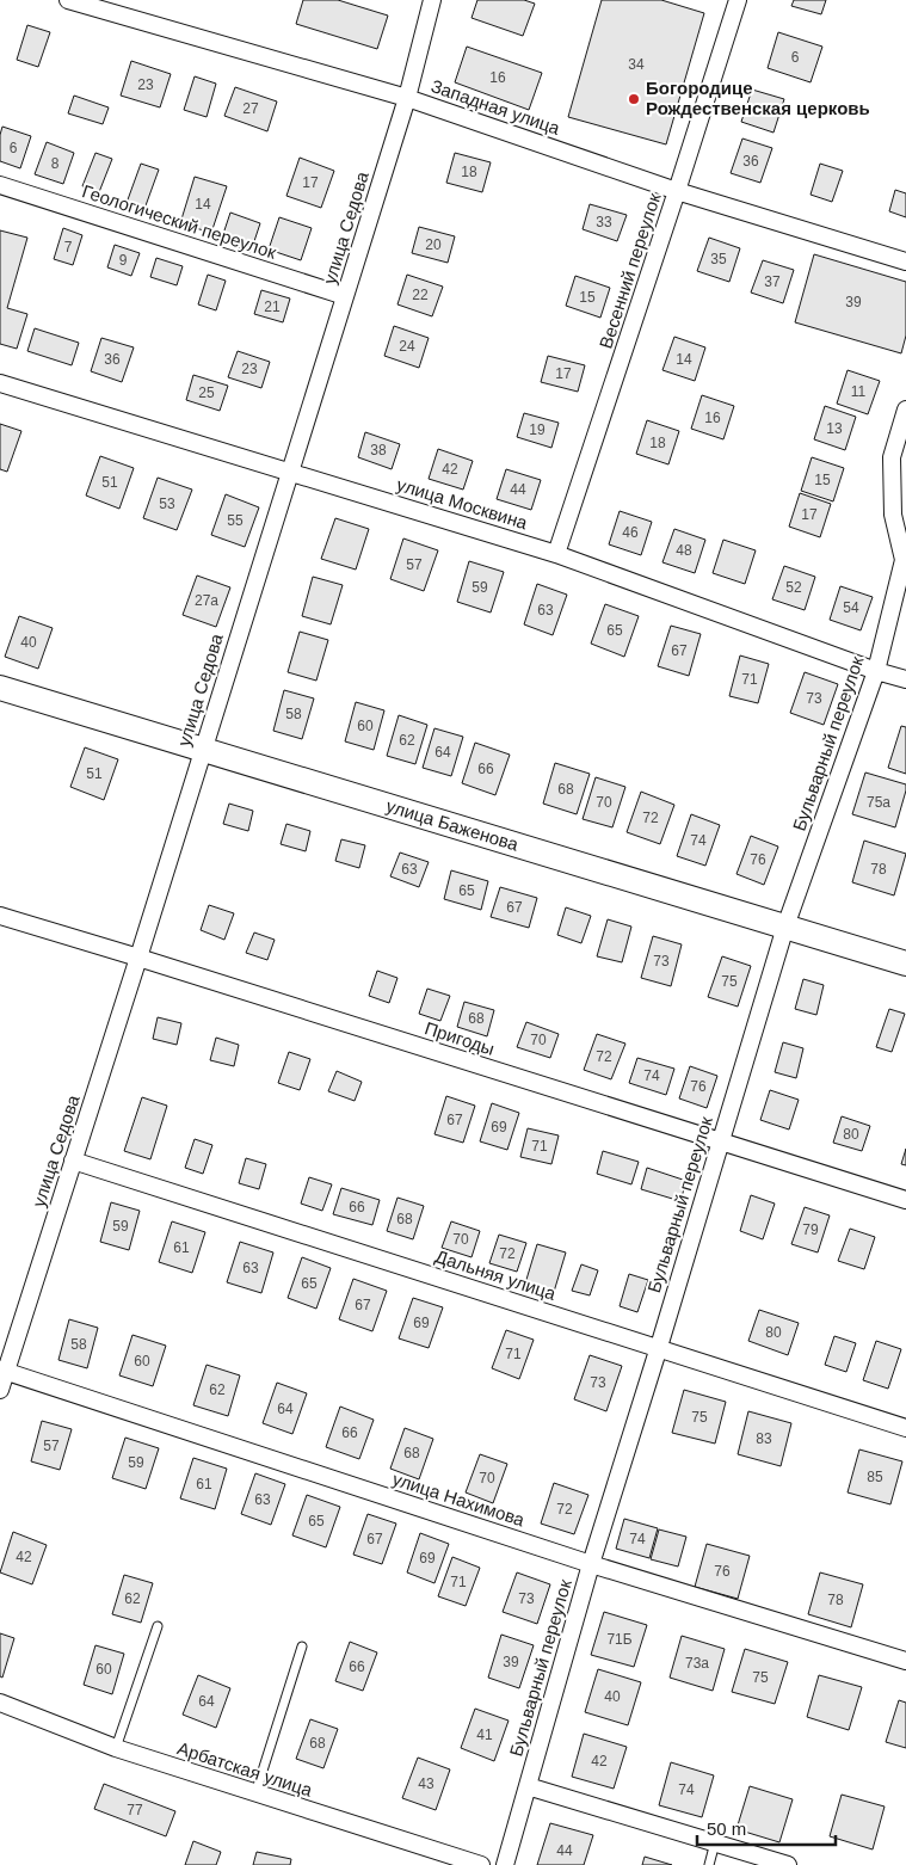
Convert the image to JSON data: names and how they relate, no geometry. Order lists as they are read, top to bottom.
{
  "streets": {
    "street": [
      "Западная улица",
      "Геологический переулок",
      "улица Седова",
      "Весенний переулок",
      "улица Москвина",
      "Бульварный переулок",
      "улица Баженова",
      "Пригоды",
      "Дальняя улица",
      "улица Нахимова",
      "Арбатская улица"
    ]
  },
  "crossings": [
    ["Западная улица", "улица Седова"],
    ["Западная улица", "Весенний переулок"],
    ["Геологический переулок", "улица Седова"],
    ["улица Седова", "улица Москвина"],
    ["улица Седова", "улица Баженова"],
    ["улица Седова", "Пригоды"],
    ["улица Седова", "Дальняя улица"],
    ["улица Седова", "улица Нахимова"],
    ["Весенний переулок", "улица Москвина"],
    ["улица Москвина", "Бульварный переулок"],
    ["Бульварный переулок", "улица Баженова"],
    ["Бульварный переулок", "Пригоды"],
    ["Бульварный переулок", "Дальняя улица"],
    ["Бульварный переулок", "улица Нахимова"]
  ],
  "places": ["Богородице Рождественская церковь"],
  "house_numbers": [
    "6",
    "34",
    "16",
    "23",
    "27",
    "6",
    "36",
    "8",
    "18",
    "17",
    "14",
    "33",
    "20",
    "7",
    "35",
    "9",
    "37",
    "22",
    "15",
    "39",
    "21",
    "24",
    "36",
    "14",
    "23",
    "17",
    "11",
    "25",
    "16",
    "13",
    "19",
    "18",
    "38",
    "42",
    "15",
    "51",
    "44",
    "53",
    "17",
    "55",
    "46",
    "48",
    "57",
    "59",
    "52",
    "27а",
    "54",
    "63",
    "65",
    "40",
    "67",
    "71",
    "73",
    "58",
    "60",
    "62",
    "64",
    "66",
    "51",
    "68",
    "70",
    "75а",
    "72",
    "74",
    "76",
    "63",
    "78",
    "65",
    "67",
    "73",
    "75",
    "68",
    "70",
    "72",
    "74",
    "76",
    "67",
    "69",
    "80",
    "71",
    "66",
    "68",
    "59",
    "79",
    "70",
    "61",
    "72",
    "63",
    "65",
    "67",
    "69",
    "80",
    "58",
    "71",
    "60",
    "73",
    "62",
    "64",
    "75",
    "66",
    "83",
    "57",
    "68",
    "59",
    "85",
    "70",
    "61",
    "63",
    "72",
    "65",
    "67",
    "74",
    "42",
    "69",
    "76",
    "71",
    "62",
    "73",
    "78",
    "71Б",
    "39",
    "73а",
    "66",
    "60",
    "75",
    "40",
    "64",
    "41",
    "68",
    "42",
    "43",
    "74",
    "77",
    "44"
  ],
  "scale_bar": "50 m"
}
